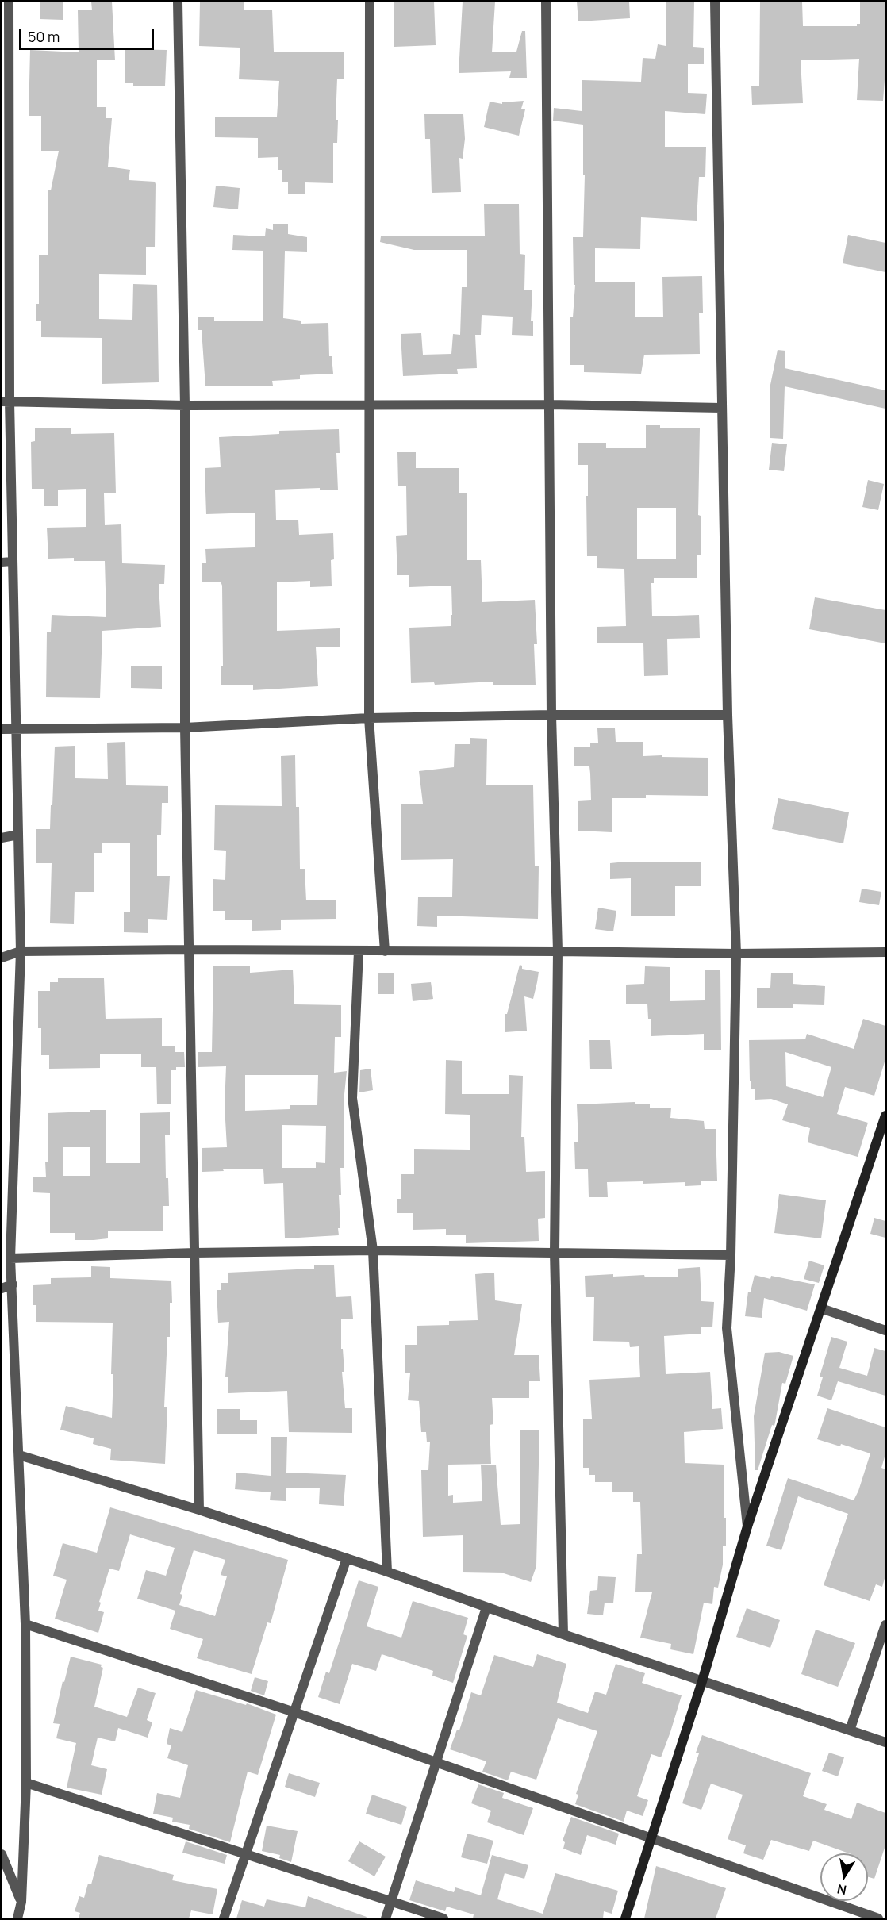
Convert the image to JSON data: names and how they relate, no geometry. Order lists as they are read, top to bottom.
{
  "scale_bar": "50 m",
  "north": "bottom"
}
